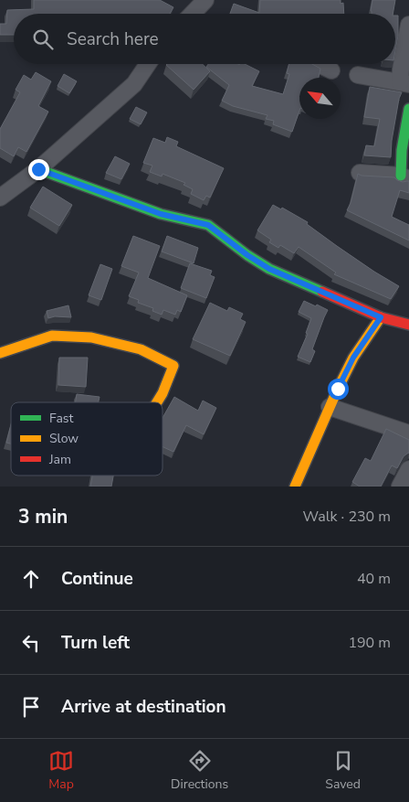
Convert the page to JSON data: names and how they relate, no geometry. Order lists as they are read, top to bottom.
{
  "legend": ["Fast", "Slow", "Jam"],
  "north": "top left",
  "page": {
    "search": "Search here",
    "heading": ["3 min", "Walk · 230 m"],
    "list": [
      ["Continue", "40 m"],
      ["Turn left", "190 m"],
      "Arrive at destination"
    ],
    "nav": ["Map", "Directions", "Saved"]
  }
}
